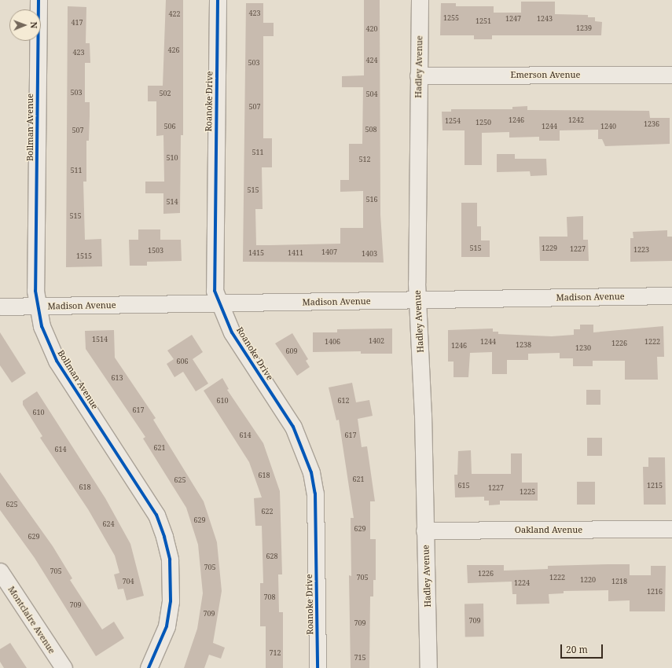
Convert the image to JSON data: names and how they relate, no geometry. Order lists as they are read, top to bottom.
{
  "streets": {
    "street": [
      "Hadley Avenue",
      "Emerson Avenue",
      "Roanoke Drive",
      "Bollman Avenue",
      "Madison Avenue",
      "Oakland Avenue",
      "Montclaire Avenue"
    ]
  },
  "crossings": [
    ["Hadley Avenue", "Emerson Avenue"],
    ["Hadley Avenue", "Madison Avenue"],
    ["Hadley Avenue", "Oakland Avenue"],
    ["Roanoke Drive", "Madison Avenue"],
    ["Bollman Avenue", "Madison Avenue"]
  ],
  "house_numbers": [
    "423",
    "422",
    "1255",
    "1247",
    "1243",
    "1251",
    "417",
    "1239",
    "420",
    "426",
    "423",
    "424",
    "503",
    "503",
    "502",
    "504",
    "507",
    "1246",
    "1242",
    "1254",
    "1250",
    "1236",
    "506",
    "1244",
    "1240",
    "508",
    "507",
    "511",
    "510",
    "512",
    "511",
    "515",
    "516",
    "514",
    "515",
    "515",
    "1229",
    "1227",
    "1223",
    "1503",
    "1407",
    "1415",
    "1411",
    "1403",
    "1515",
    "1514",
    "1402",
    "1406",
    "1244",
    "1222",
    "1226",
    "1238",
    "1246",
    "1230",
    "609",
    "606",
    "613",
    "610",
    "612",
    "617",
    "610",
    "614",
    "617",
    "621",
    "614",
    "618",
    "621",
    "625",
    "615",
    "1215",
    "618",
    "1227",
    "1225",
    "625",
    "622",
    "629",
    "624",
    "629",
    "629",
    "628",
    "705",
    "705",
    "1226",
    "705",
    "1222",
    "1220",
    "704",
    "1218",
    "1224",
    "1216",
    "708",
    "709",
    "709",
    "709",
    "709",
    "712",
    "715"
  ],
  "scale_bar": "20 m",
  "north": "right"
}
